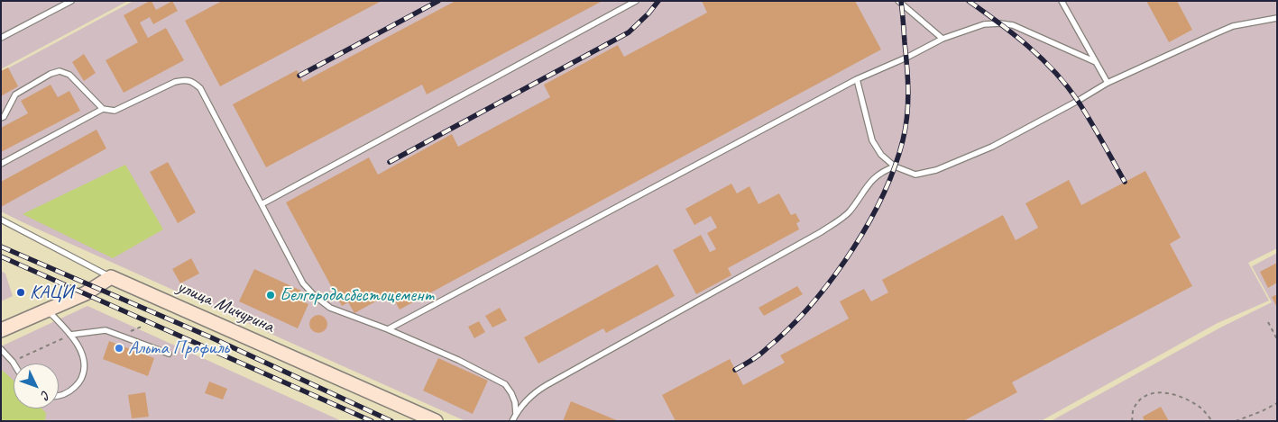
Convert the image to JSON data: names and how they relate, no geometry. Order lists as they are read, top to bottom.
{
  "streets": {
    "street": ["улица Мичурина"]
  },
  "places": ["КАЦИ", "Белгородасбестоцемент", "Альта Профиль"],
  "north": "bottom right"
}
